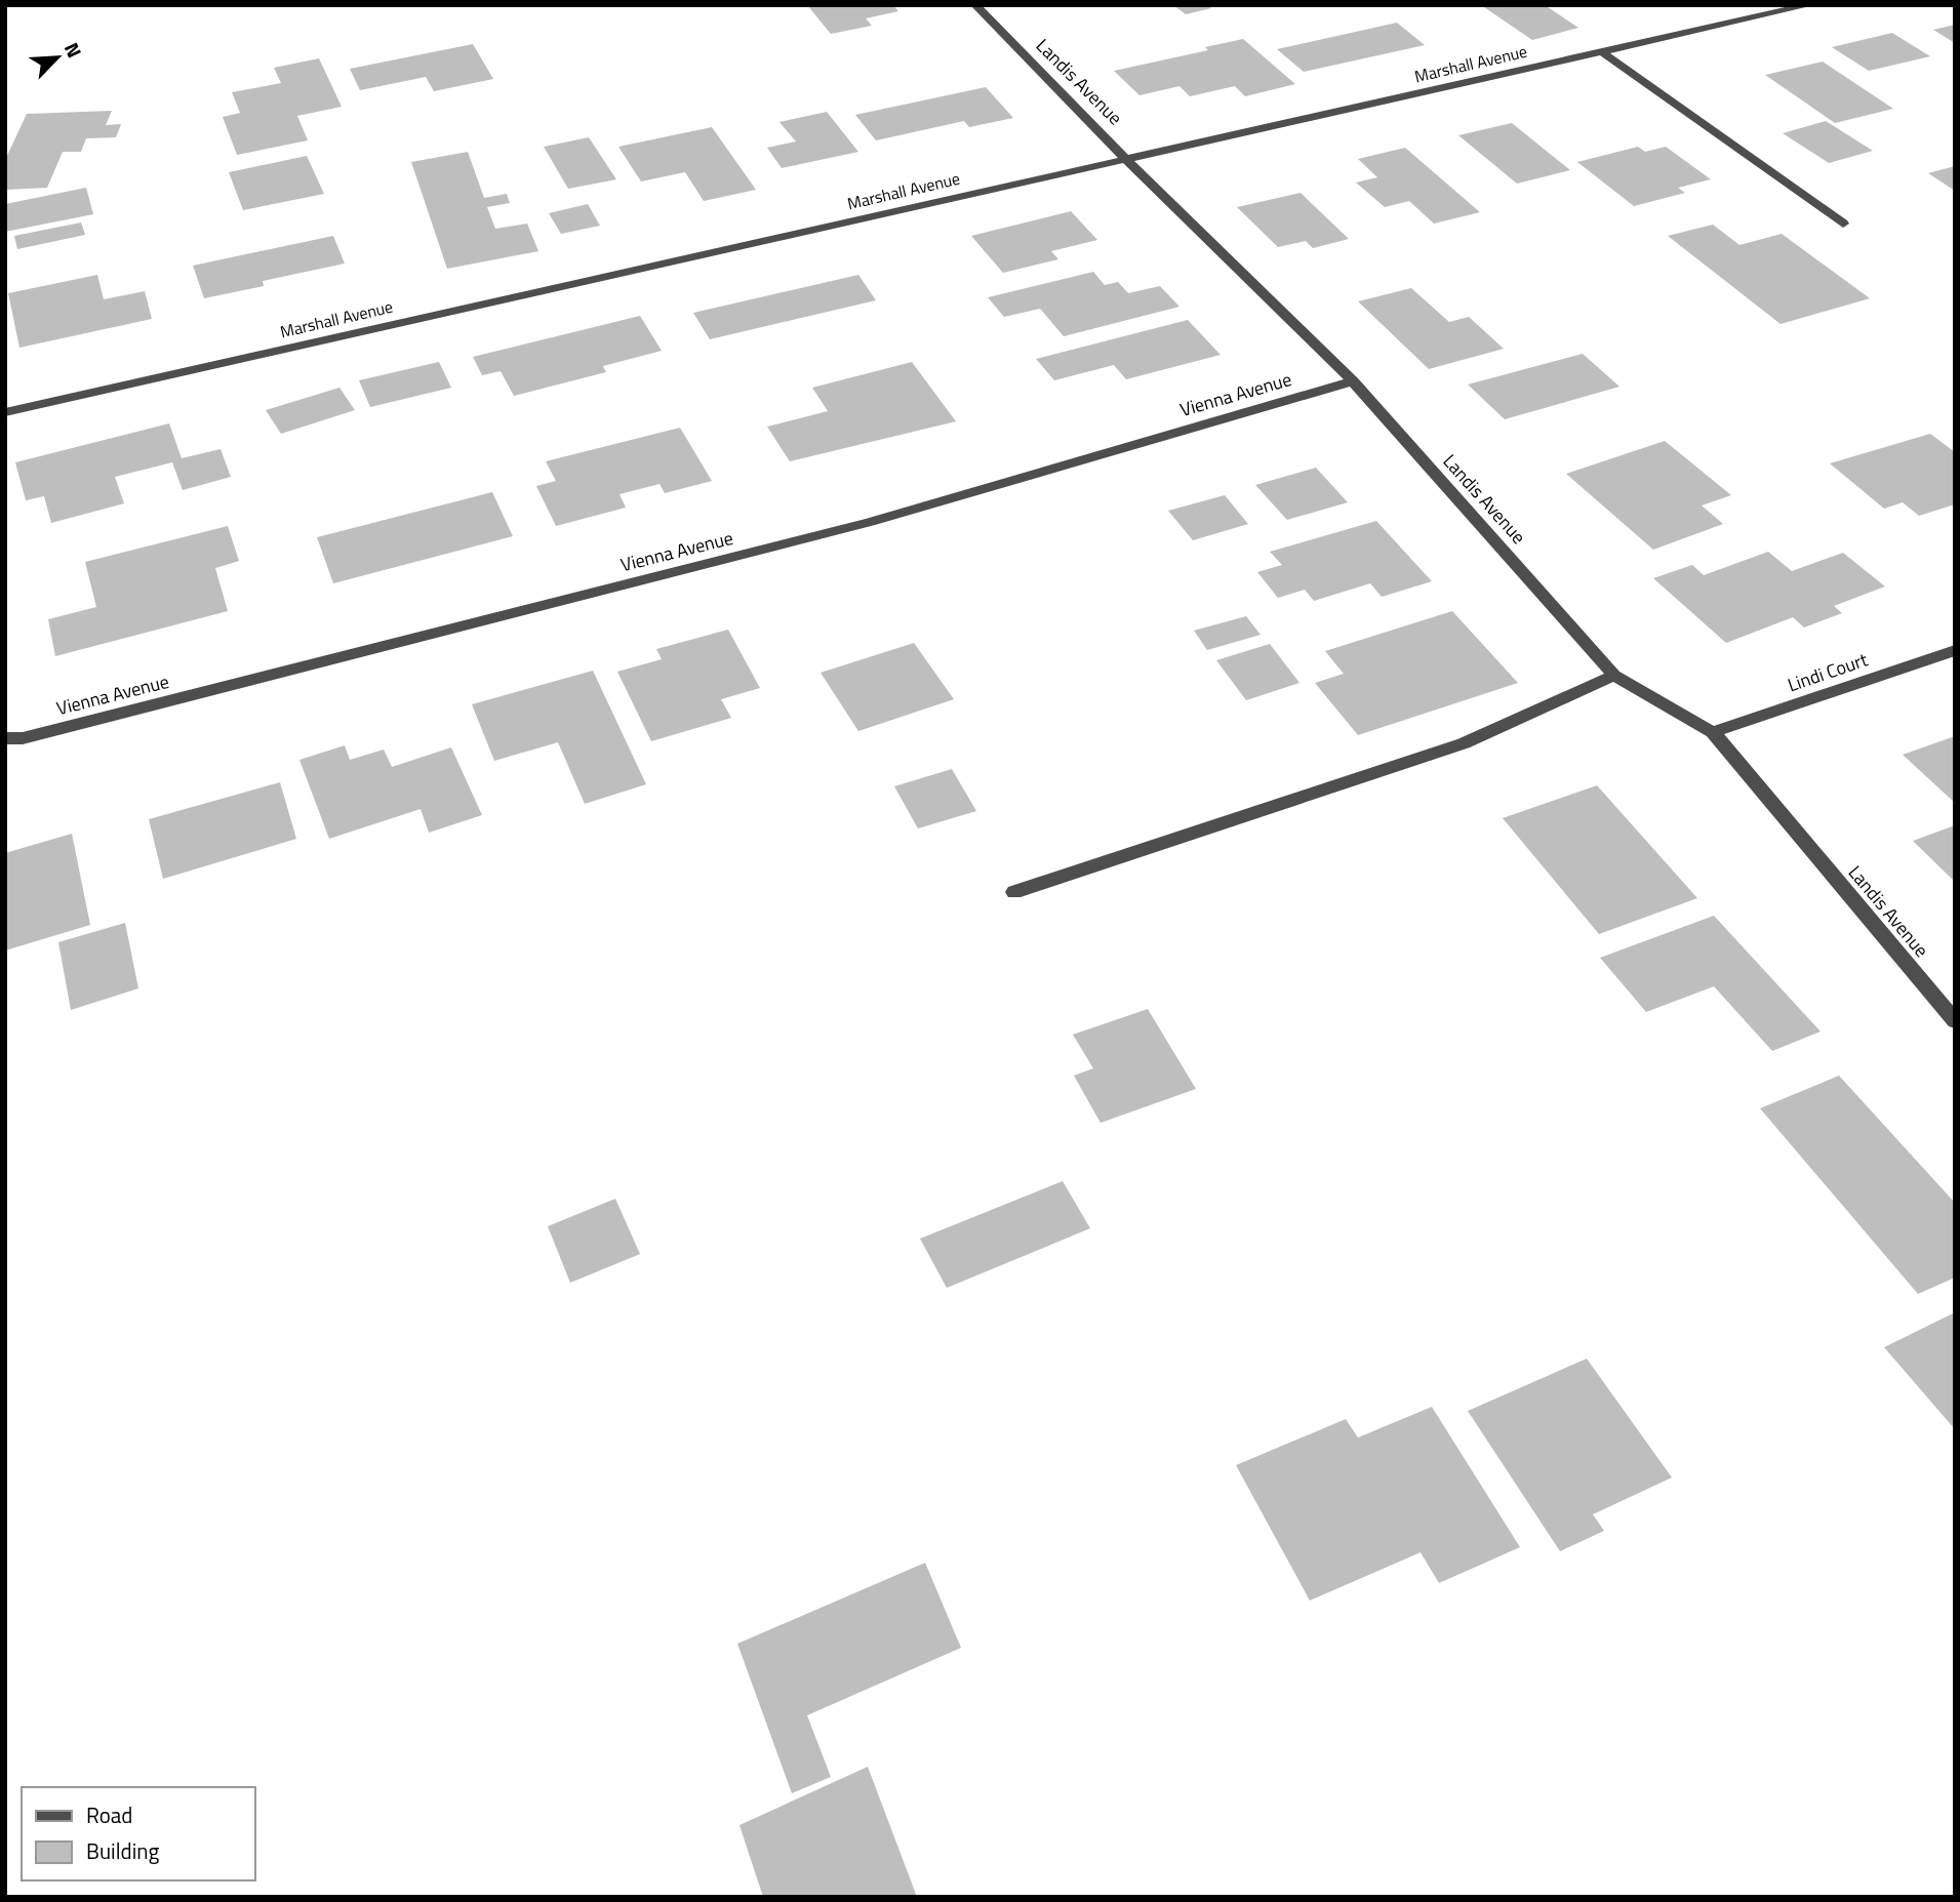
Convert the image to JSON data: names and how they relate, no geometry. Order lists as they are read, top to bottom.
{
  "streets": {
    "street": [
      "Marshall Avenue",
      "Landis Avenue",
      "Vienna Avenue",
      "Lindi Court"
    ]
  },
  "crossings": [
    ["Marshall Avenue", "Landis Avenue"],
    ["Landis Avenue", "Vienna Avenue"],
    ["Landis Avenue", "Lindi Court"]
  ],
  "legend": ["Road", "Building"],
  "north": "top right"
}
